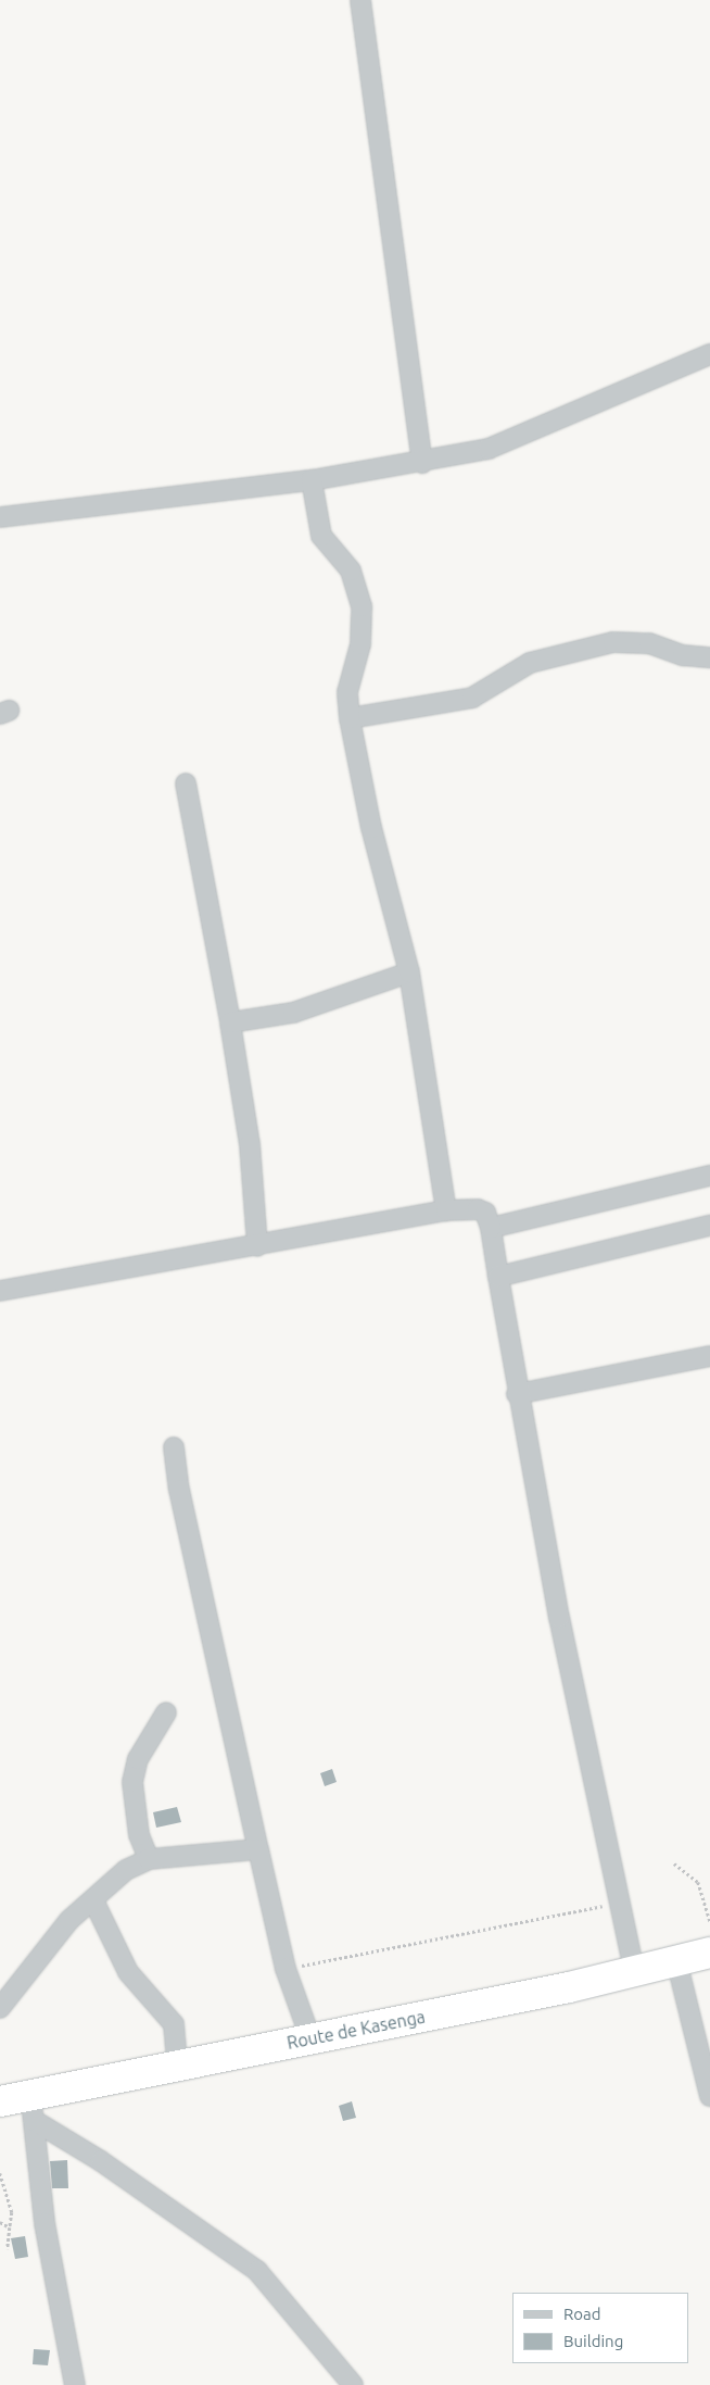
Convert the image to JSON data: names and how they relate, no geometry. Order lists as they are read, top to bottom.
{
  "streets": {
    "highway": ["Route de Kasenga"]
  },
  "legend": ["Road", "Building"]
}
